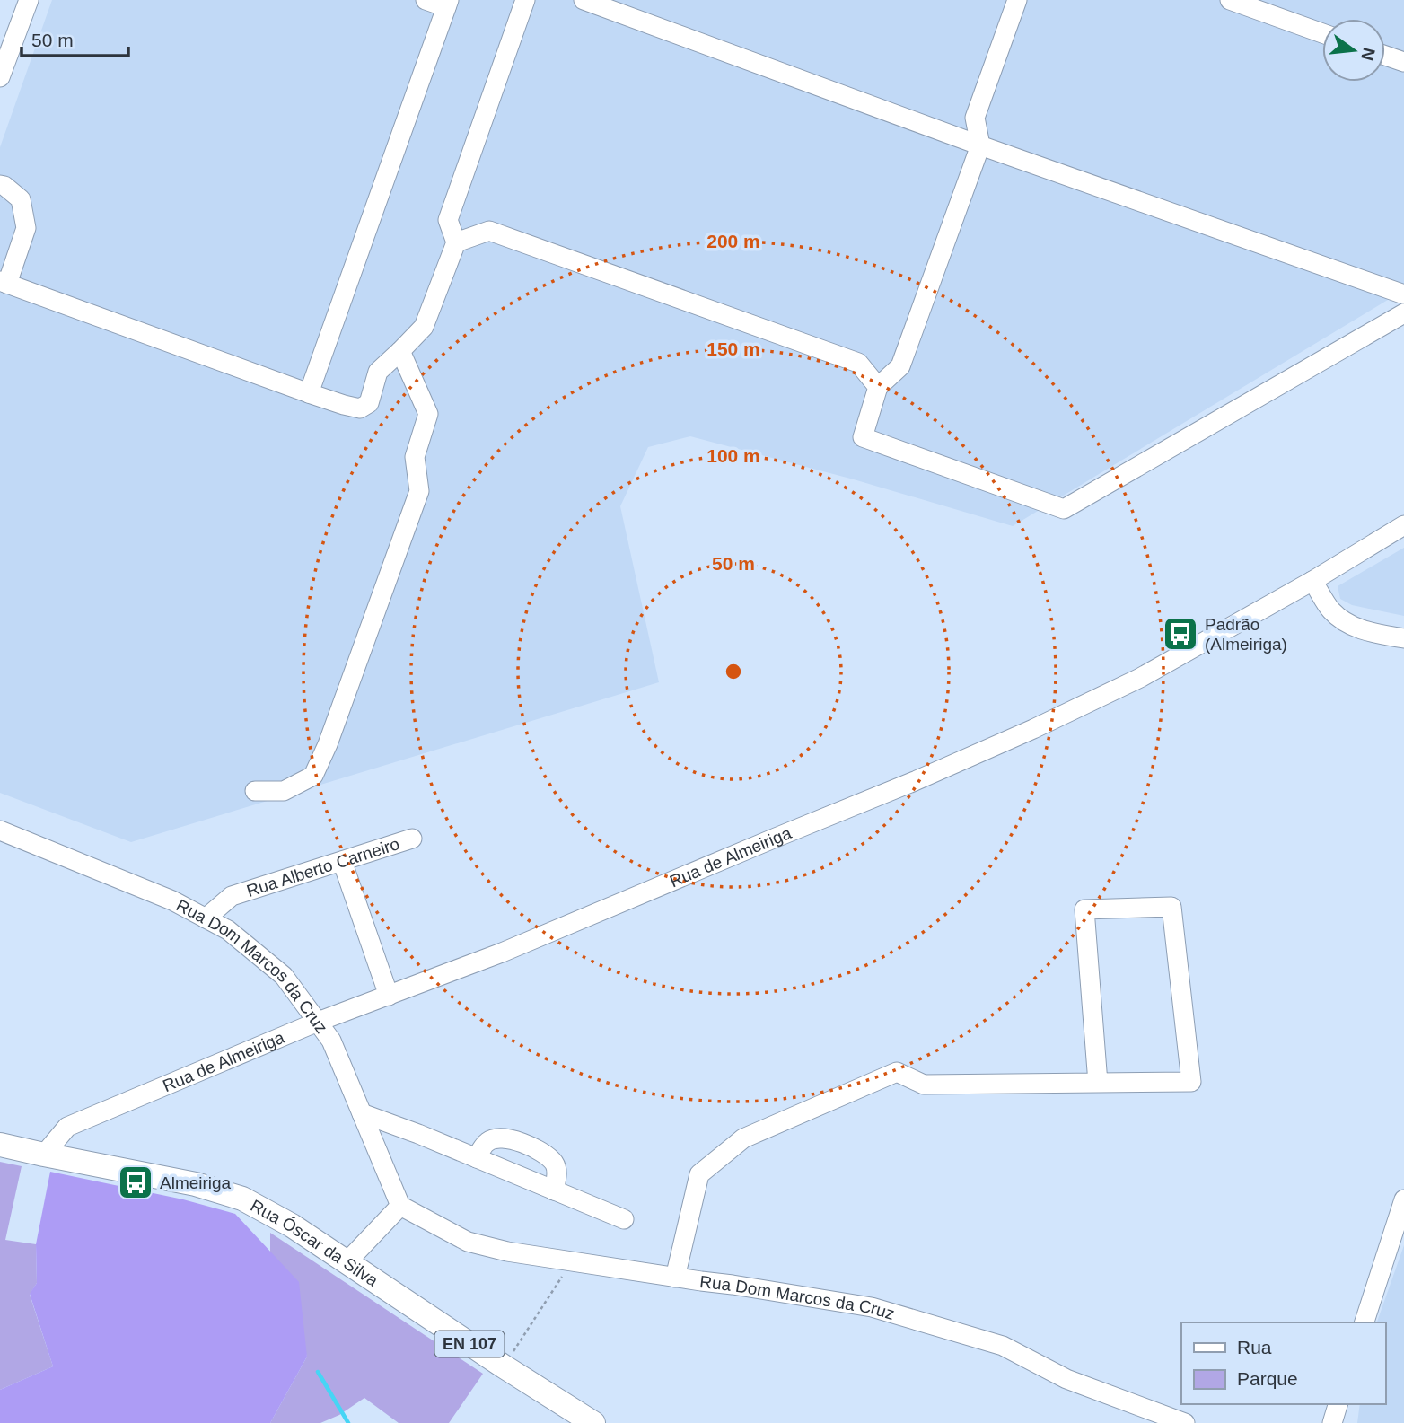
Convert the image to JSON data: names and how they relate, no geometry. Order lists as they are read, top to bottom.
{
  "streets": {
    "main road": ["Rua Óscar da Silva", "EN 107"],
    "street": ["Rua de Almeiriga", "Rua Alberto Carneiro", "Rua Dom Marcos da Cruz"]
  },
  "crossings": [
    ["Rua de Almeiriga", "Rua Dom Marcos da Cruz"],
    ["Rua de Almeiriga", "Rua Óscar da Silva"],
    ["Rua Alberto Carneiro", "Rua Dom Marcos da Cruz"]
  ],
  "places": {
    "bus stop": ["Padrão (Almeiriga)", "Almeiriga"]
  },
  "legend": ["Rua", "Parque"],
  "scale_bar": "50 m",
  "north": "right",
  "rings": [
    "200 m",
    "150 m",
    "100 m",
    "50 m"
  ]
}
